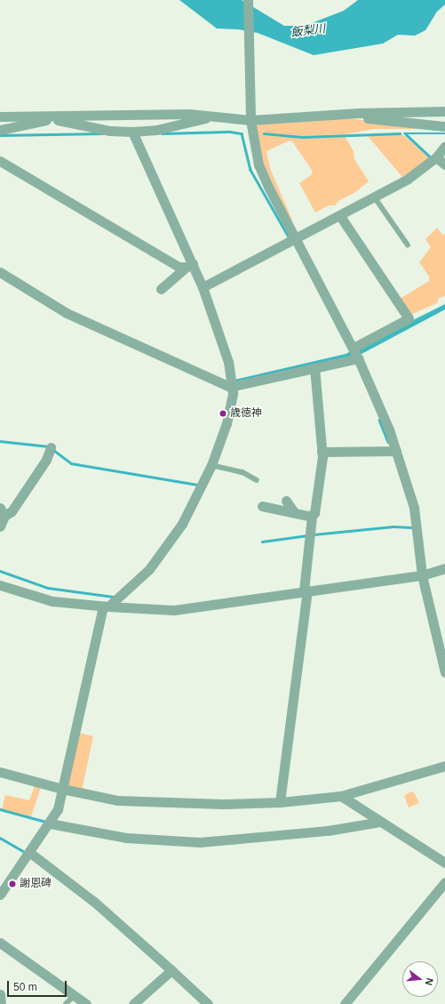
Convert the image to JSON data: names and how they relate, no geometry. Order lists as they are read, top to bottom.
{
  "water": ["飯梨川"],
  "places": ["歳徳神", "謝恩碑"],
  "scale_bar": "50 m",
  "north": "right"
}
